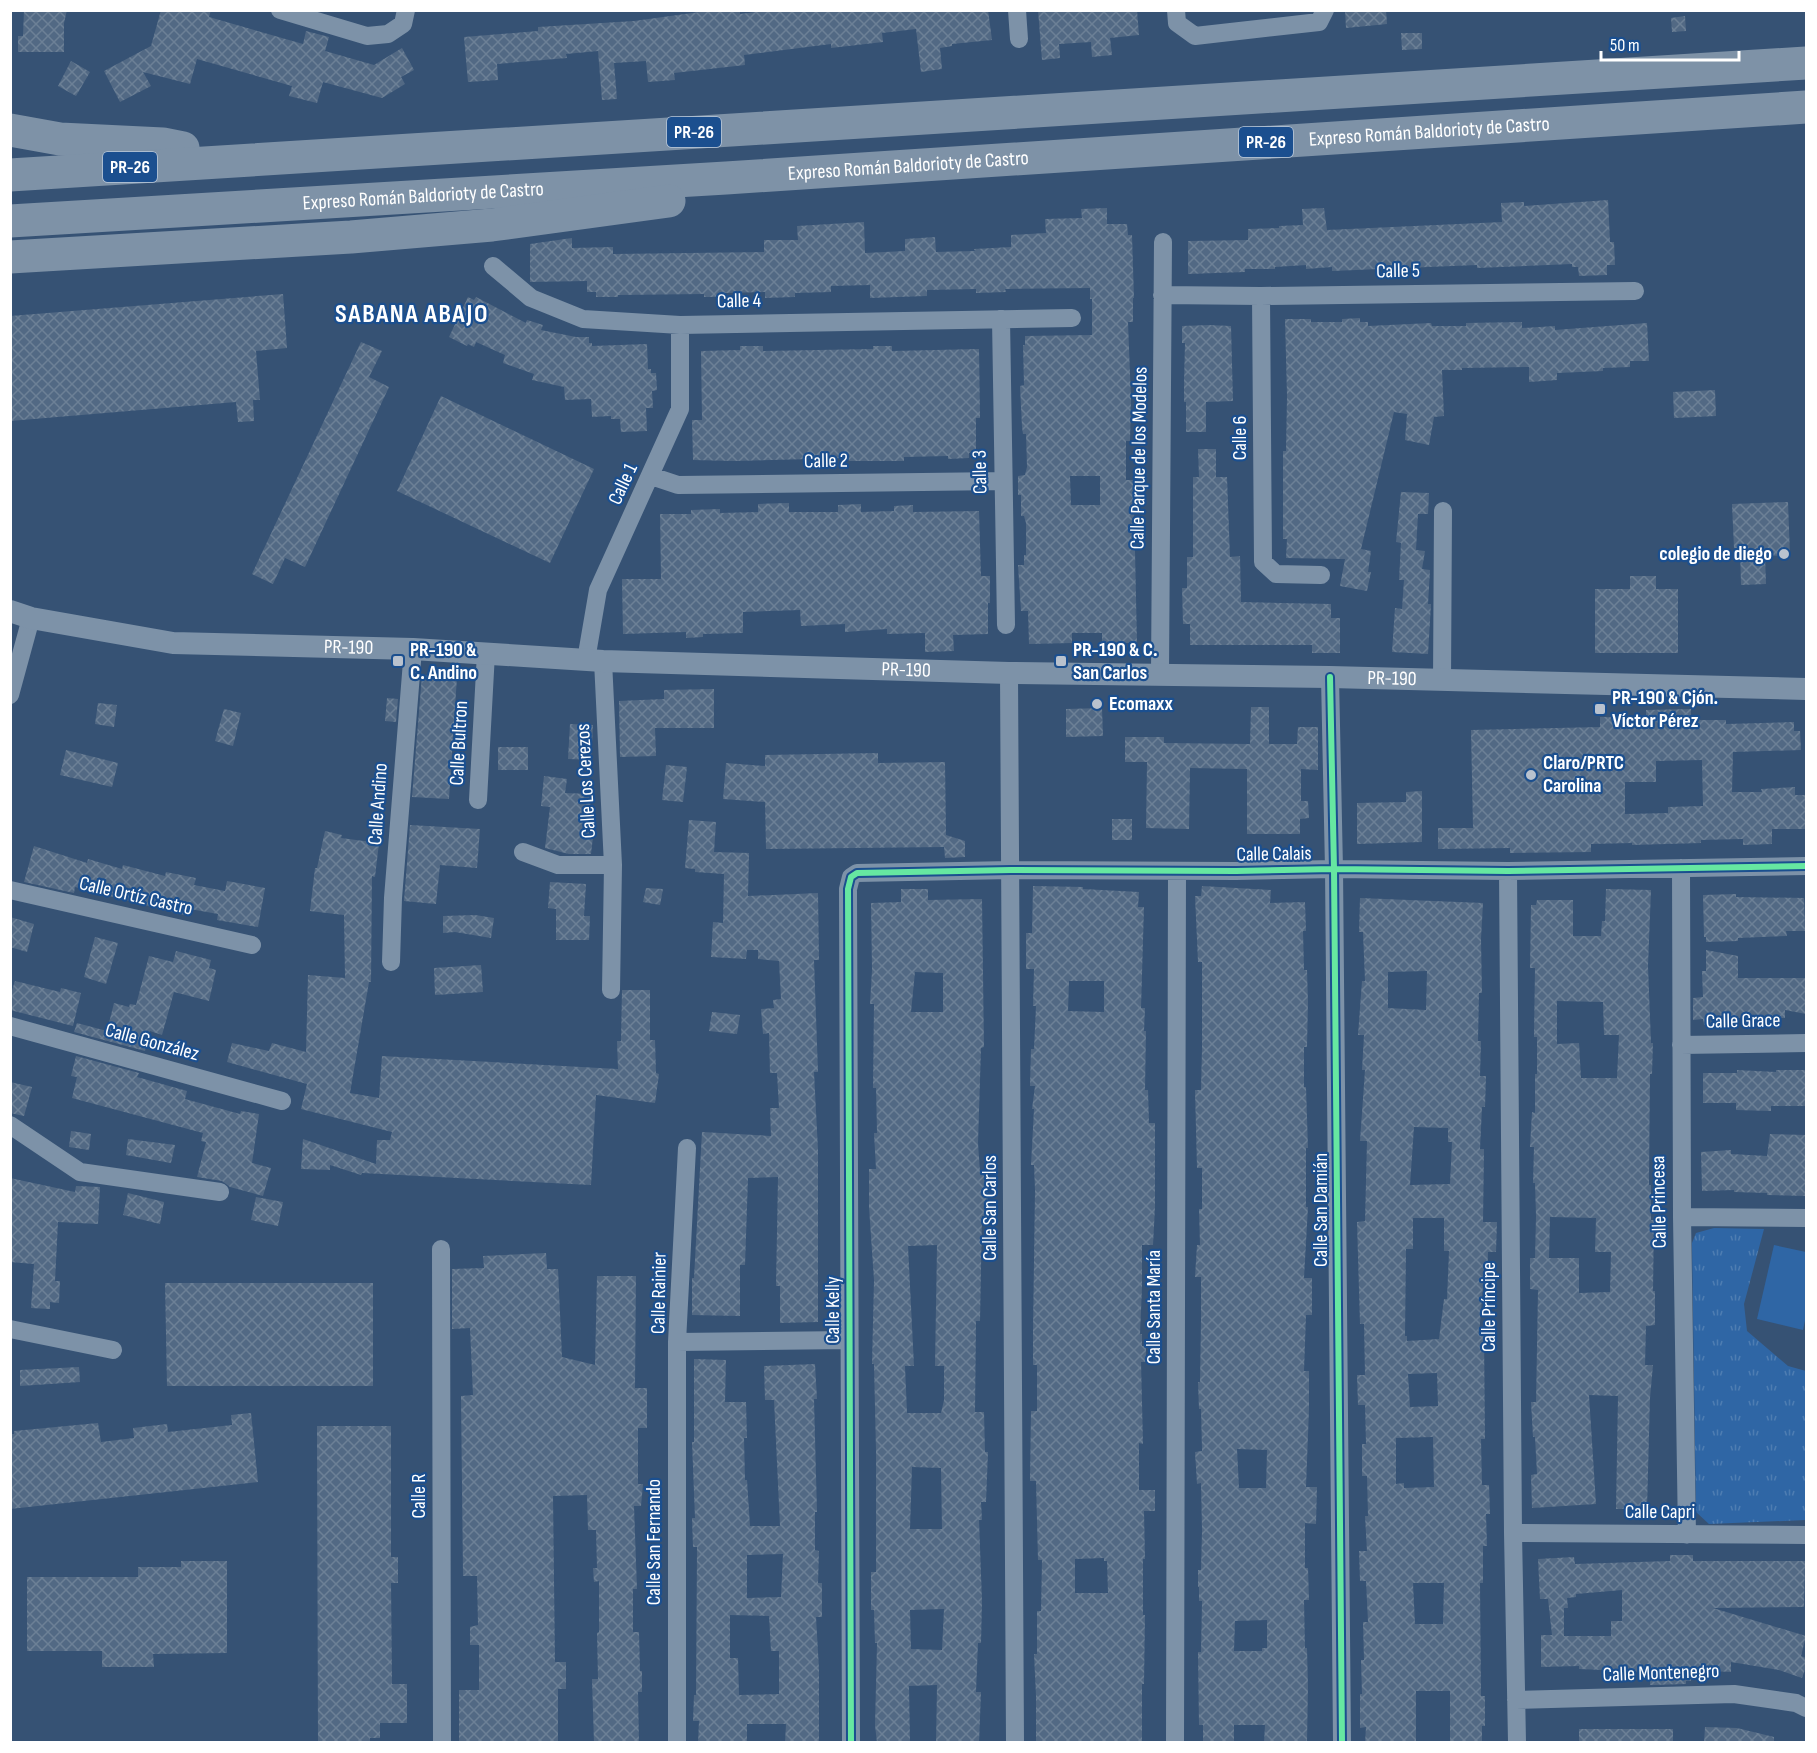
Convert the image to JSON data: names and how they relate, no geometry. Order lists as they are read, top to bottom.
{
  "streets": {
    "highway": ["PR-26", "Expreso Román Baldorioty de Castro"],
    "street": [
      "Calle 5",
      "Calle 4",
      "Calle 6",
      "Calle Parque de los Modelos",
      "Calle 2",
      "Calle 3",
      "Calle 1",
      "PR-190",
      "Calle Bultron",
      "Calle Los Cerezos",
      "Calle Andino",
      "Calle Calais",
      "Calle Ortíz Castro",
      "Calle Grace",
      "Calle González",
      "Calle Princesa",
      "Calle San Carlos",
      "Calle San Damián",
      "Calle Rainier",
      "Calle Santa María",
      "Calle Príncipe",
      "Calle Kelly",
      "Calle R",
      "Calle Capri",
      "Calle San Fernando",
      "Calle Montenegro"
    ]
  },
  "crossings": [
    ["Calle 5", "Calle 6"],
    ["Calle 5", "Calle Parque de los Modelos"],
    ["Calle 4", "Calle 3"],
    ["Calle 4", "Calle 1"],
    ["Calle Parque de los Modelos", "PR-190"],
    ["Calle 2", "Calle 3"],
    ["Calle 2", "Calle 1"],
    ["Calle 1", "PR-190"],
    ["Calle 1", "Calle Los Cerezos"],
    ["PR-190", "Calle Bultron"],
    ["PR-190", "Calle Los Cerezos"],
    ["PR-190", "Calle Andino"],
    ["PR-190", "Calle San Carlos"],
    ["PR-190", "Calle San Damián"],
    ["Calle Calais", "Calle Princesa"],
    ["Calle Calais", "Calle San Carlos"],
    ["Calle Calais", "Calle San Damián"],
    ["Calle Calais", "Calle Santa María"],
    ["Calle Calais", "Calle Príncipe"],
    ["Calle Calais", "Calle Kelly"],
    ["Calle Grace", "Calle Princesa"],
    ["Calle Princesa", "Calle Capri"],
    ["Calle Rainier", "Calle Kelly"],
    ["Calle Rainier", "Calle San Fernando"],
    ["Calle Príncipe", "Calle Capri"],
    ["Calle Príncipe", "Calle Montenegro"]
  ],
  "districts": ["SABANA ABAJO"],
  "places": {
    "other": ["colegio de diego", "Ecomaxx", "Claro/PRTC Carolina"],
    "transit": ["PR-190 & C. Andino", "PR-190 & C. San Carlos", "PR-190 & Cjón. Víctor Pérez"]
  },
  "scale_bar": "50 m"
}
